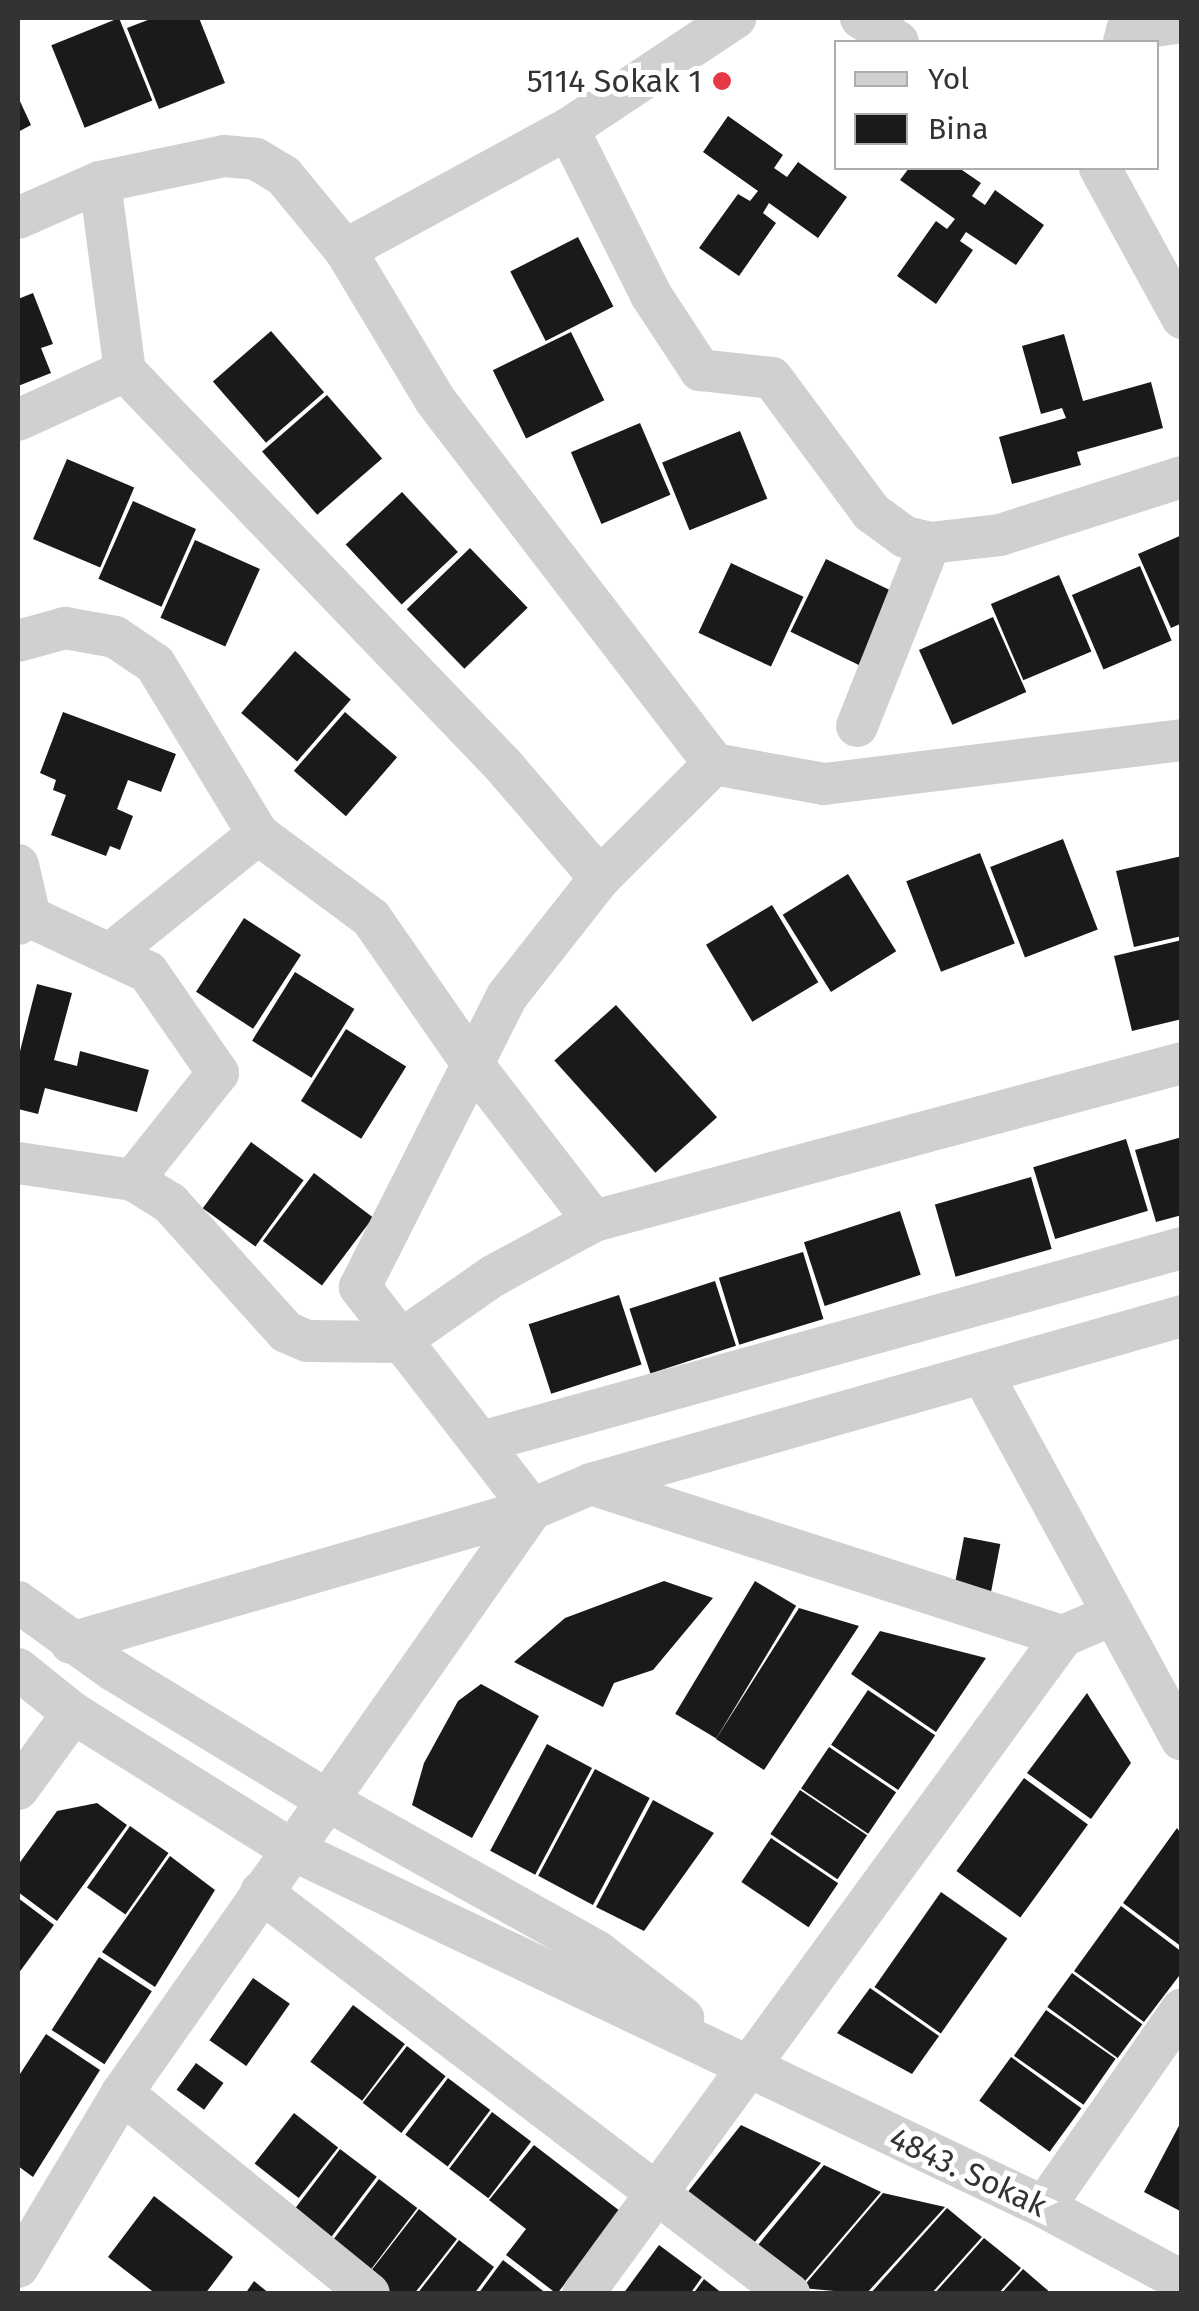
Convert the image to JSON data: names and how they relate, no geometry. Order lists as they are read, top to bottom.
{
  "streets": {
    "street": ["4843. Sokak"]
  },
  "places": ["5114 Sokak 1"],
  "legend": ["Yol", "Bina"]
}
